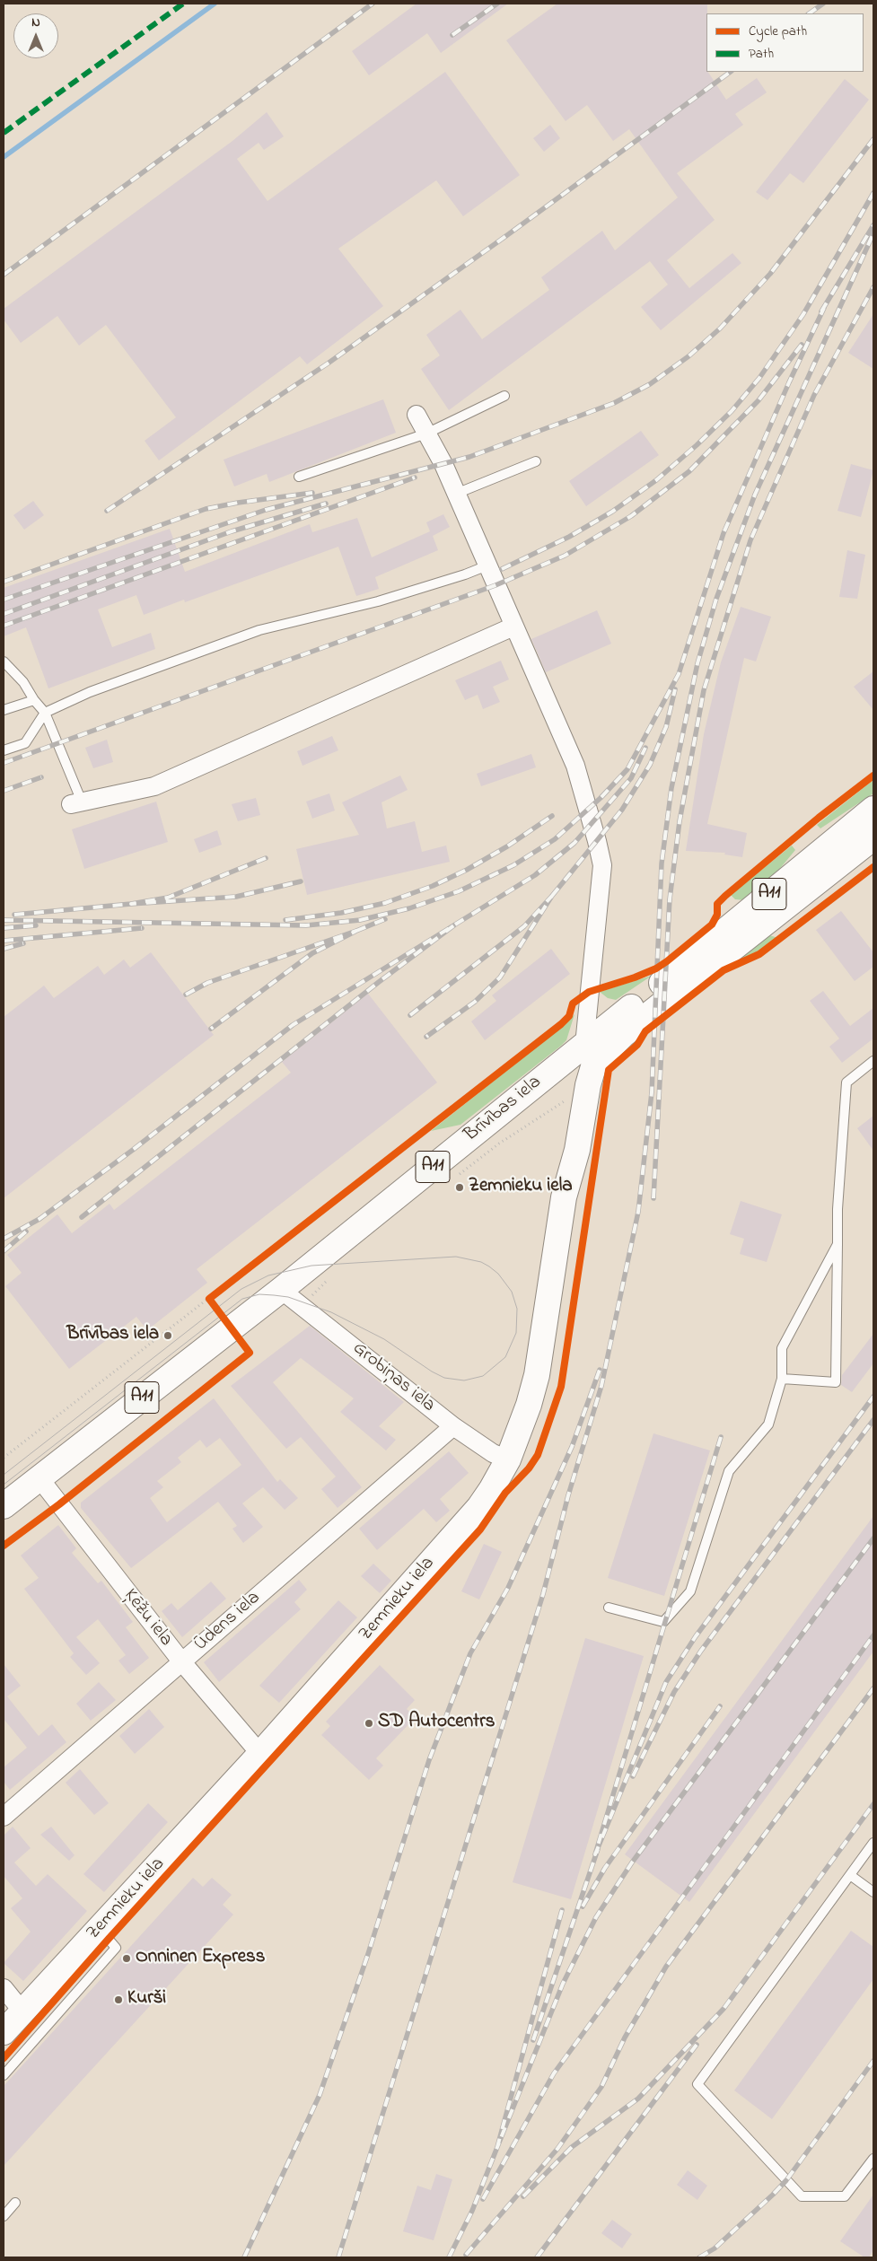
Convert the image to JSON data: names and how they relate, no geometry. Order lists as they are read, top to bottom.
{
  "streets": {
    "highway": ["A11", "Brīvības iela", "Zemnieku iela"],
    "street": ["Grobiņas iela", "Ķēžu iela", "Ūdens iela"]
  },
  "crossings": [
    ["Brīvības iela", "Grobiņas iela"],
    ["Brīvības iela", "Zemnieku iela"],
    ["Brīvības iela", "Ķēžu iela"],
    ["Grobiņas iela", "Zemnieku iela"],
    ["Grobiņas iela", "Ūdens iela"],
    ["Zemnieku iela", "Ķēžu iela"],
    ["Ķēžu iela", "Ūdens iela"]
  ],
  "places": [
    "Zemnieku iela",
    "Brīvības iela",
    "SD Autocentrs",
    "Onninen Express",
    "Kurši"
  ],
  "legend": ["Cycle path", "Path"],
  "north": "top"
}
